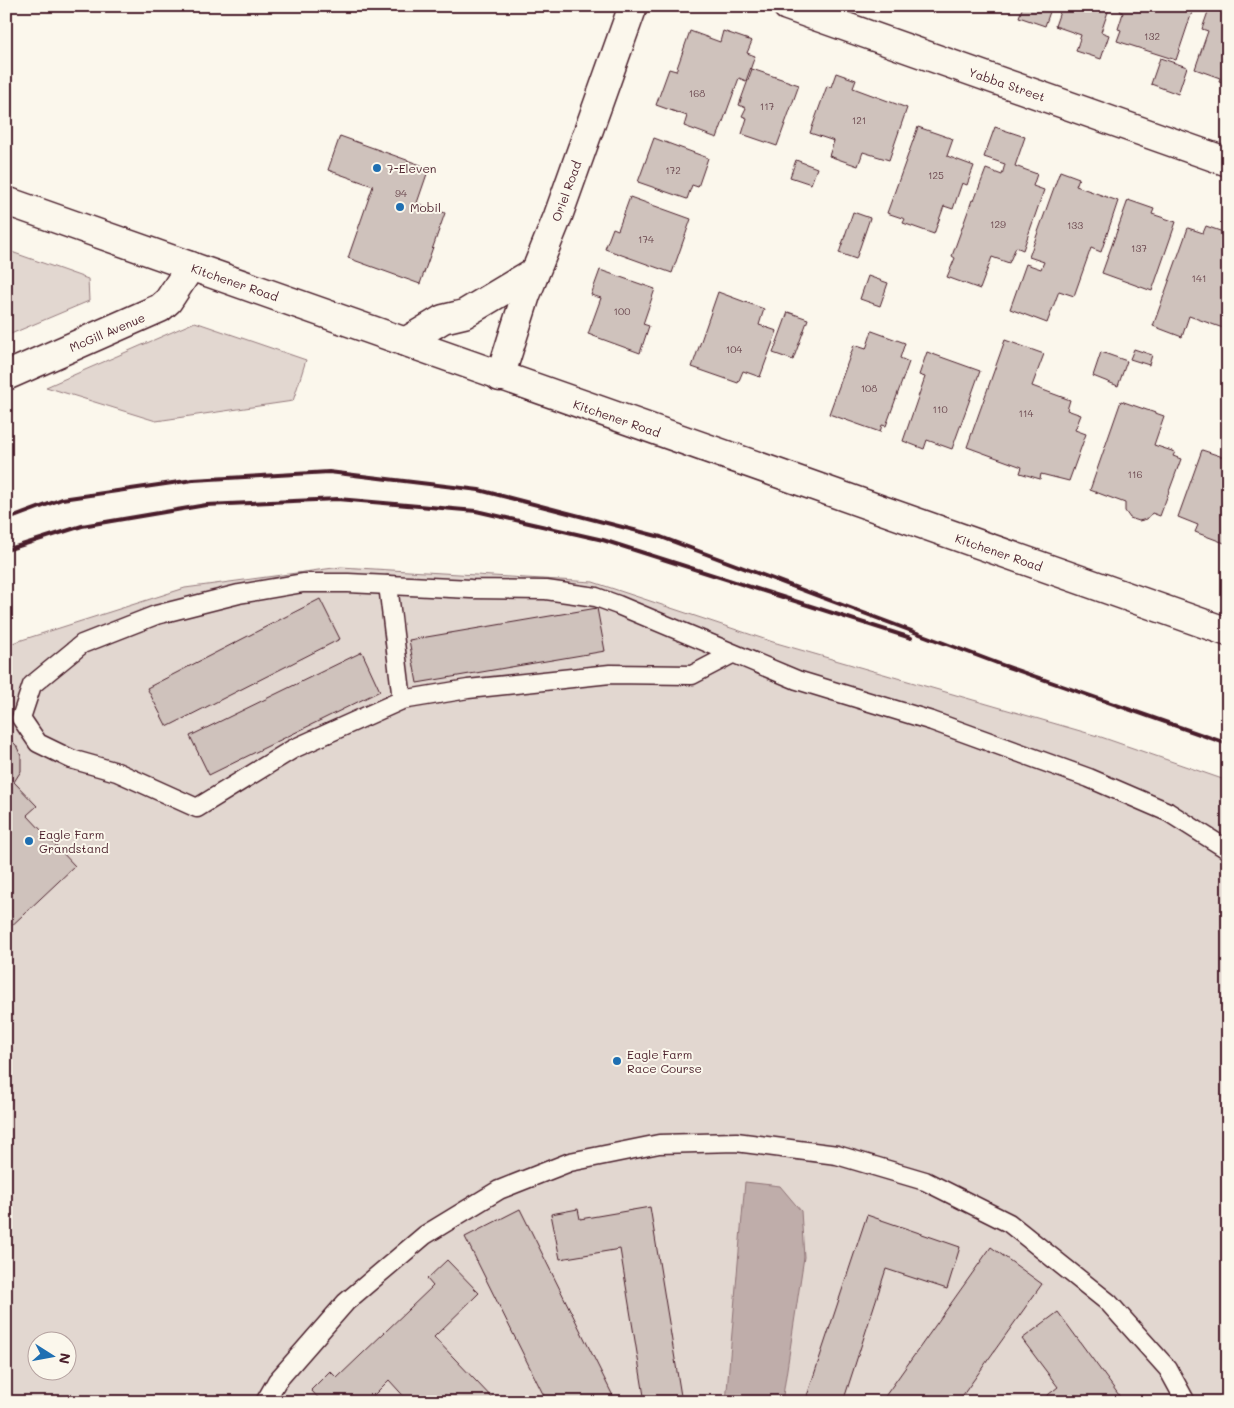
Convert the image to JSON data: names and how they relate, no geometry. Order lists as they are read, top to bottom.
{
  "streets": {
    "main road": [
      "Yabba Street",
      "Oriel Road",
      "Kitchener Road",
      "McGill Avenue"
    ]
  },
  "crossings": [
    ["Oriel Road", "Kitchener Road"],
    ["Kitchener Road", "McGill Avenue"]
  ],
  "places": [
    "7-Eleven",
    "Mobil",
    "Eagle Farm Grandstand",
    "Eagle Farm Race Course"
  ],
  "house_numbers": [
    "132",
    "168",
    "117",
    "121",
    "172",
    "125",
    "94",
    "129",
    "133",
    "174",
    "137",
    "141",
    "100",
    "104",
    "108",
    "110",
    "114",
    "116"
  ],
  "north": "right"
}
